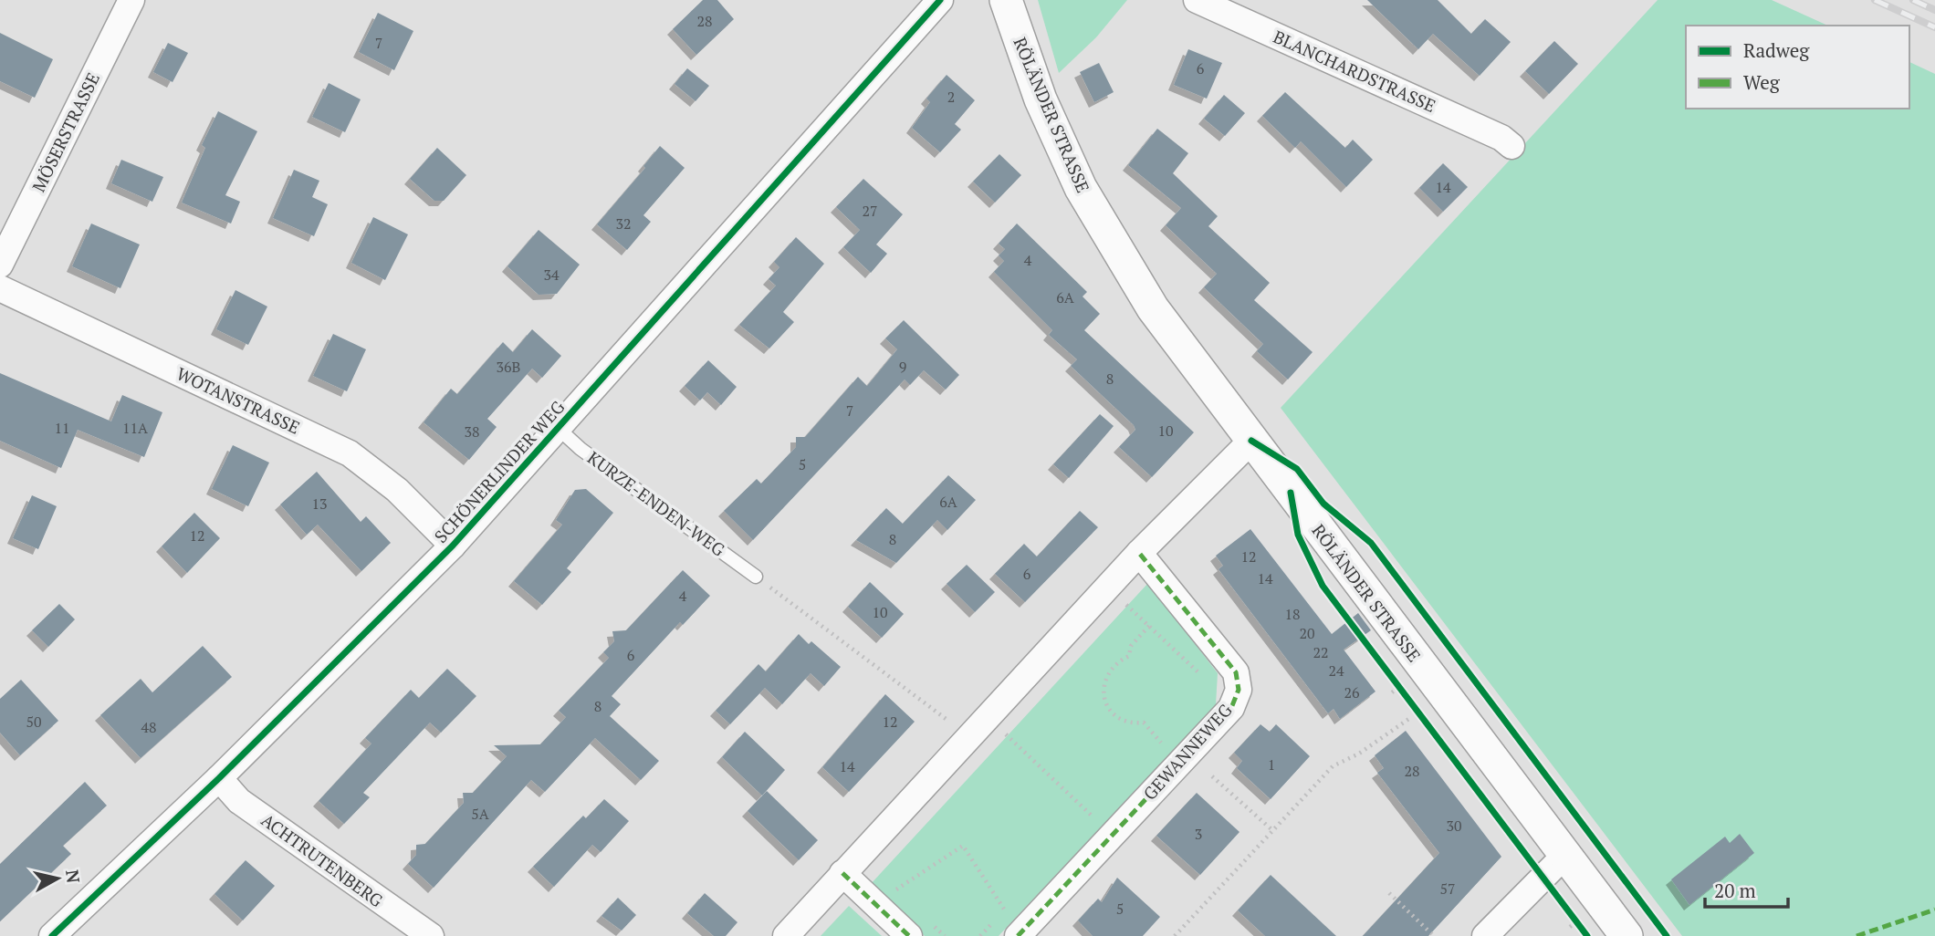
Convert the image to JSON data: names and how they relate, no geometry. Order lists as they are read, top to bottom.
{
  "streets": {
    "street": [
      "BLANCHARDSTRASSE",
      "RÖLÄNDER STRASSE",
      "MÖSERSTRASSE",
      "WOTANSTRASSE",
      "SCHÖNERLINDER WEG",
      "GEWANNEWEG",
      "ACHTRUTENBERG"
    ],
    "lane": ["KURZE-ENDEN-WEG"]
  },
  "crossings": [
    ["WOTANSTRASSE", "SCHÖNERLINDER WEG"],
    ["SCHÖNERLINDER WEG", "KURZE-ENDEN-WEG"],
    ["SCHÖNERLINDER WEG", "ACHTRUTENBERG"]
  ],
  "house_numbers": [
    "28",
    "7",
    "6",
    "2",
    "14",
    "27",
    "32",
    "4",
    "34",
    "6A",
    "36B",
    "9",
    "8",
    "7",
    "11",
    "11A",
    "10",
    "38",
    "5",
    "6A",
    "13",
    "12",
    "8",
    "12",
    "6",
    "14",
    "4",
    "10",
    "18",
    "20",
    "22",
    "6",
    "24",
    "26",
    "8",
    "50",
    "12",
    "48",
    "1",
    "14",
    "28",
    "5A",
    "30",
    "3",
    "57",
    "5"
  ],
  "legend": ["Radweg", "Weg"],
  "scale_bar": "20 m",
  "north": "right"
}
